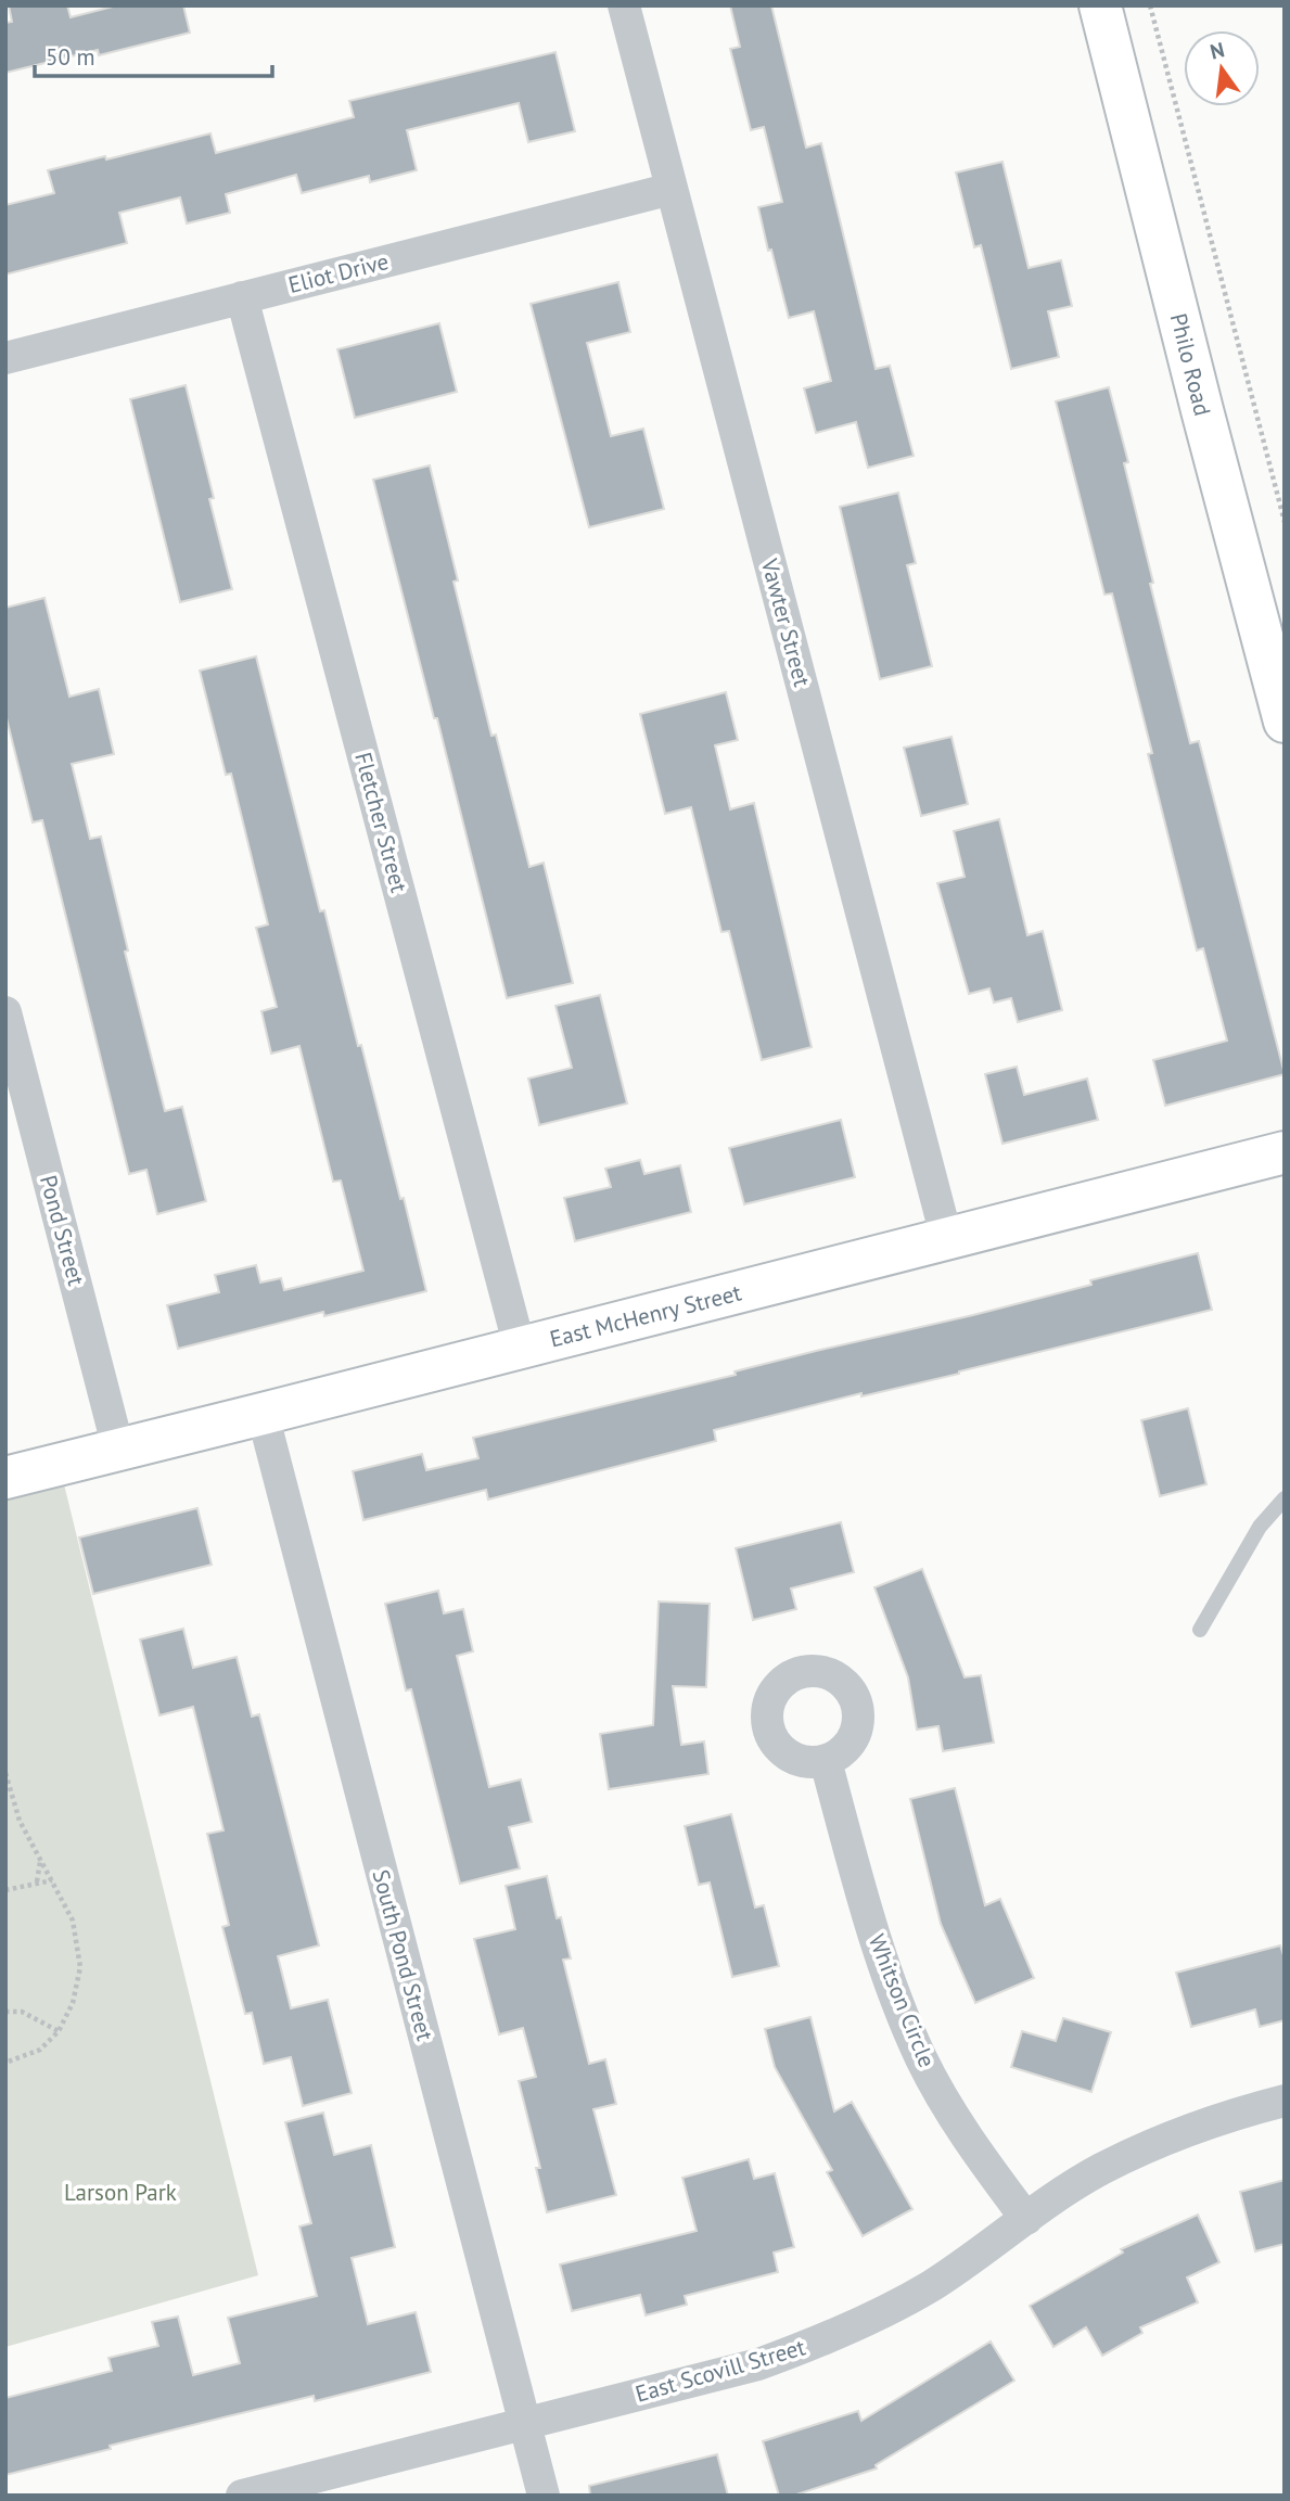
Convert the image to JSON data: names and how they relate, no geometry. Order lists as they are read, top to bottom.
{
  "streets": {
    "street": [
      "Eliot Drive",
      "Philo Road",
      "Vawter Street",
      "Fletcher Street",
      "Pond Street",
      "East McHenry Street",
      "South Pond Street",
      "Whitson Circle",
      "East Scovill Street"
    ]
  },
  "crossings": [
    ["Eliot Drive", "Vawter Street"],
    ["Eliot Drive", "Fletcher Street"],
    ["Vawter Street", "East McHenry Street"],
    ["Fletcher Street", "East McHenry Street"],
    ["Pond Street", "East McHenry Street"],
    ["East McHenry Street", "South Pond Street"],
    ["South Pond Street", "East Scovill Street"],
    ["Whitson Circle", "East Scovill Street"]
  ],
  "parks": ["Larson Park"],
  "scale_bar": "50 m",
  "north": "top"
}
